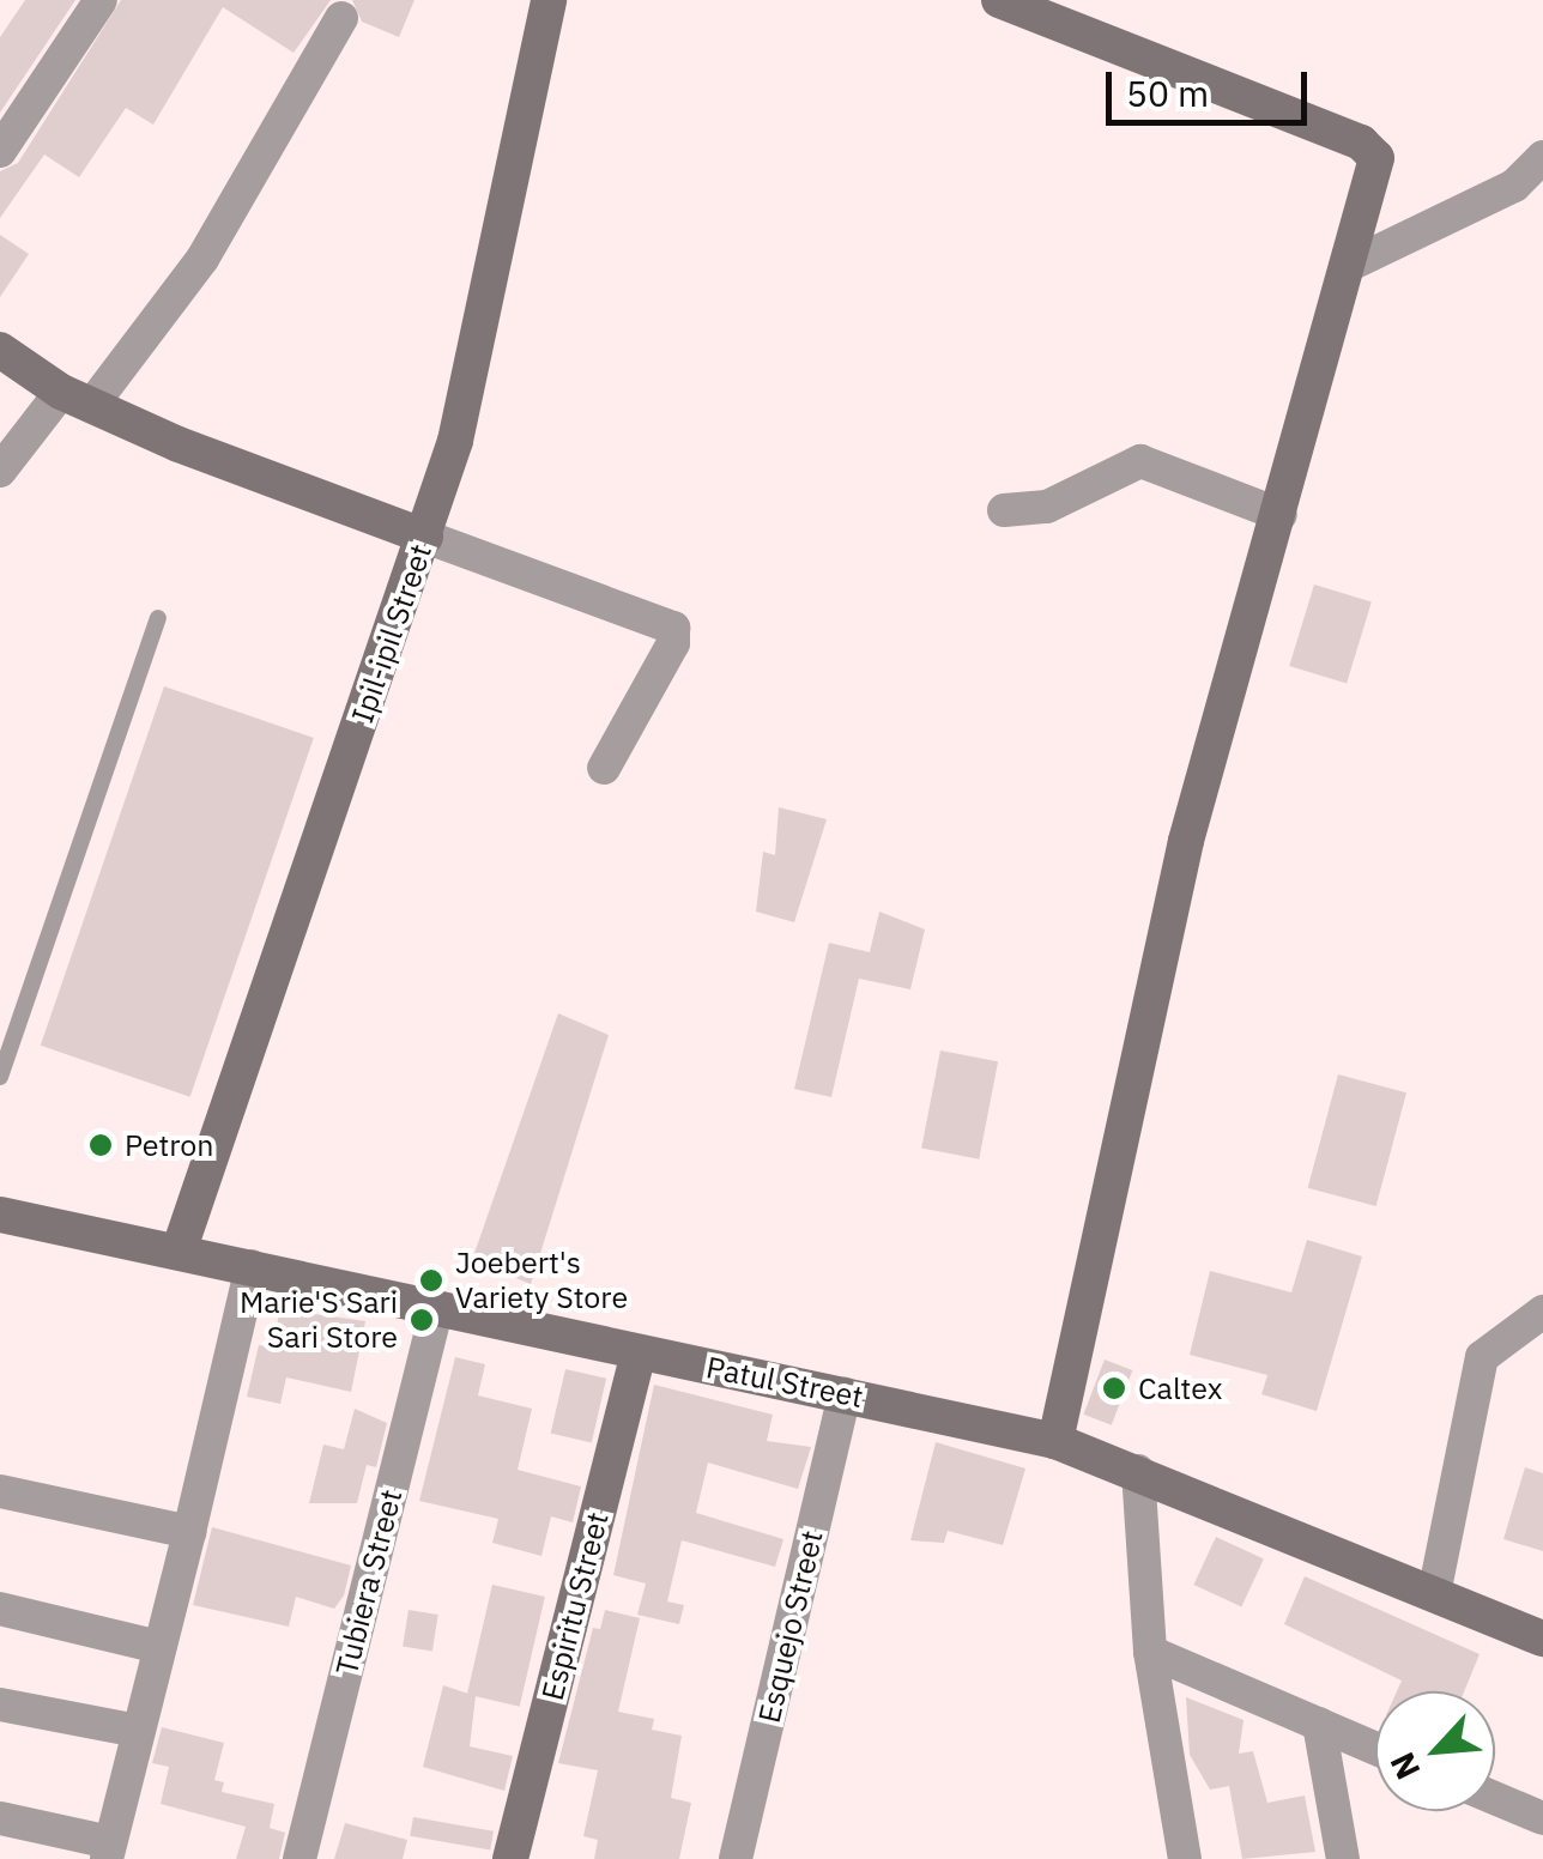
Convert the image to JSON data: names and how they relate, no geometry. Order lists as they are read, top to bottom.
{
  "streets": {
    "main road": ["Ipil-ipil Street", "Patul Street", "Espiritu Street"],
    "street": ["Tubiera Street", "Esquejo Street"]
  },
  "crossings": [
    ["Ipil-ipil Street", "Patul Street"],
    ["Patul Street", "Tubiera Street"],
    ["Patul Street", "Espiritu Street"],
    ["Patul Street", "Esquejo Street"]
  ],
  "places": [
    "Petron",
    "Joebert's Variety Store",
    "Marie'S Sari Sari Store",
    "Caltex"
  ],
  "scale_bar": "50 m",
  "north": "bottom left"
}
